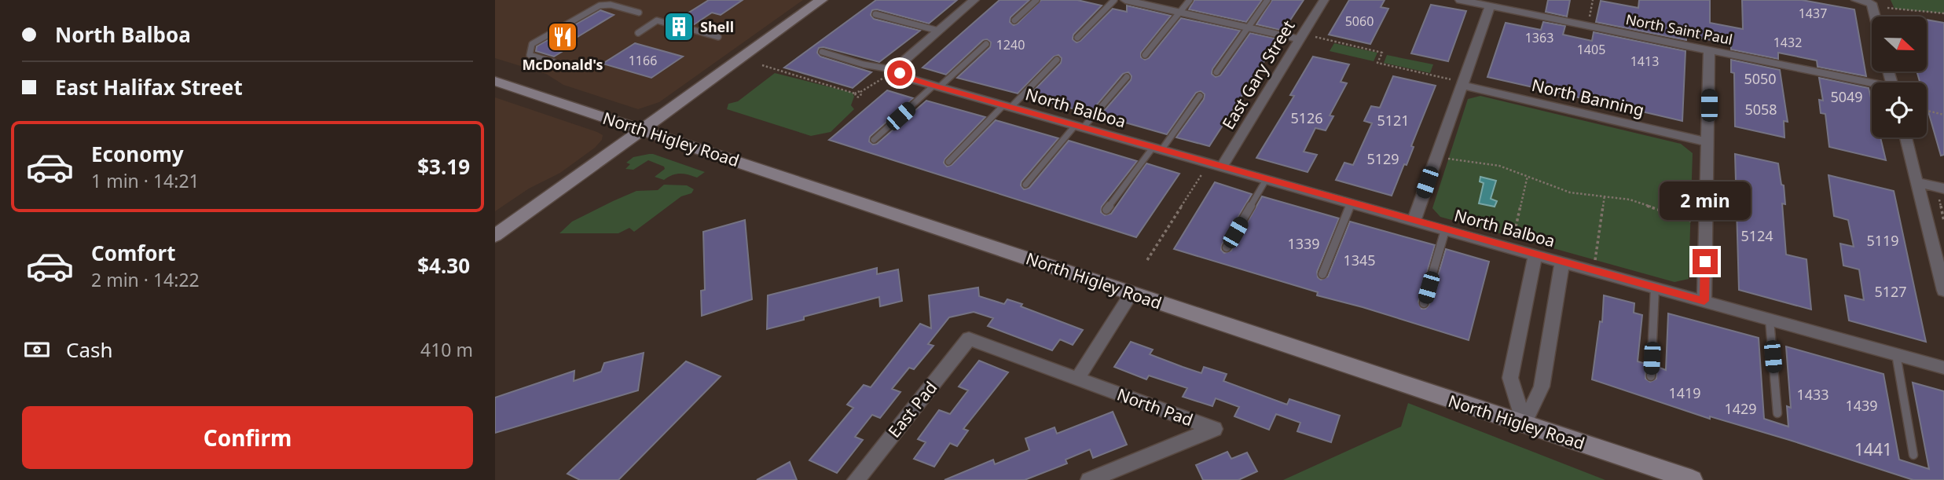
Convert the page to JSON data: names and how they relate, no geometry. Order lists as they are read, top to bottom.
{
  "streets": {
    "main road": ["North Higley Road"],
    "street": [
      "North Saint Paul",
      "East Gary Street",
      "North Banning",
      "North Balboa",
      "North Pad",
      "East Pad"
    ]
  },
  "crossings": [
    ["East Gary Street", "North Balboa"],
    ["North Pad", "East Pad"]
  ],
  "places": {
    "building": ["Shell"],
    "restaurant": ["McDonald's"]
  },
  "house_numbers": [
    "1437",
    "5060",
    "1363",
    "1432",
    "1240",
    "1405",
    "1166",
    "1413",
    "5050",
    "5049",
    "5058",
    "5126",
    "5121",
    "5129",
    "5124",
    "5119",
    "1339",
    "1345",
    "5127",
    "1419",
    "1433",
    "1439",
    "1429",
    "1441"
  ],
  "north": "right",
  "page": {
    "banner": ["North Balboa", "East Halifax Street"],
    "list": [
      {
        "name": "Economy",
        "note": "1 min · 14:21",
        "value": "$3.19"
      },
      {
        "name": "Comfort",
        "note": "2 min · 14:22",
        "value": "$4.30"
      }
    ],
    "bubble": "2 min",
    "pay": ["Cash", "410 m"],
    "buttons": "Confirm"
  }
}
